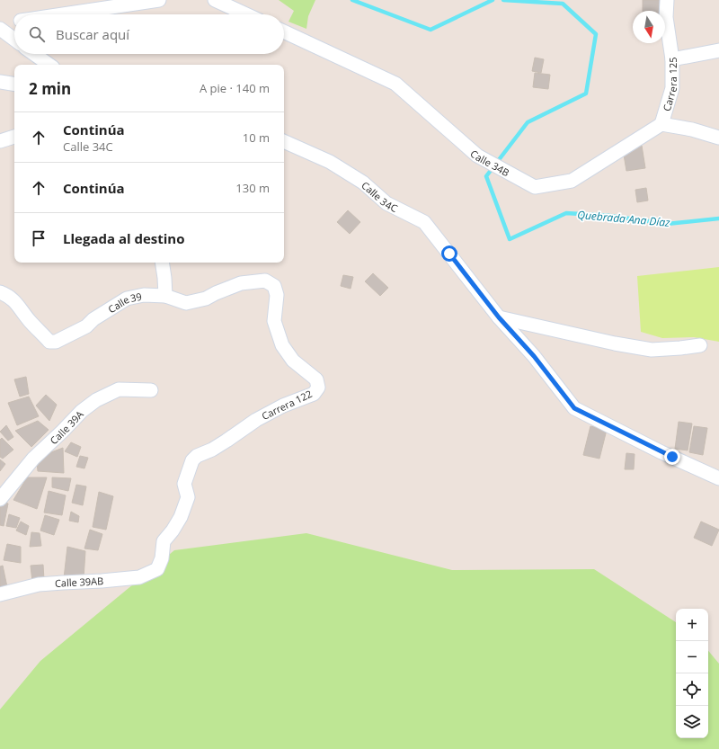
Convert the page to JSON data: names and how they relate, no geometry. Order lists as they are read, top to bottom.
{
  "streets": {
    "street": [
      "Carrera 125",
      "Calle 34B",
      "Calle 34C",
      "Calle 39",
      "Carrera 122",
      "Calle 39A",
      "Calle 39AB"
    ]
  },
  "crossings": [
    ["Carrera 125", "Calle 34B"],
    ["Calle 39", "Carrera 122"],
    ["Carrera 122", "Calle 39AB"]
  ],
  "water": ["Quebrada Ana Díaz"],
  "north": "bottom",
  "page": {
    "search": "Buscar aquí",
    "heading": ["2 min", "A pie · 140 m"],
    "list": [
      ["Continúa", "Calle 34C", "10 m"],
      ["Continúa", "130 m"],
      "Llegada al destino"
    ],
    "map_buttons": ["+", "−"]
  }
}
